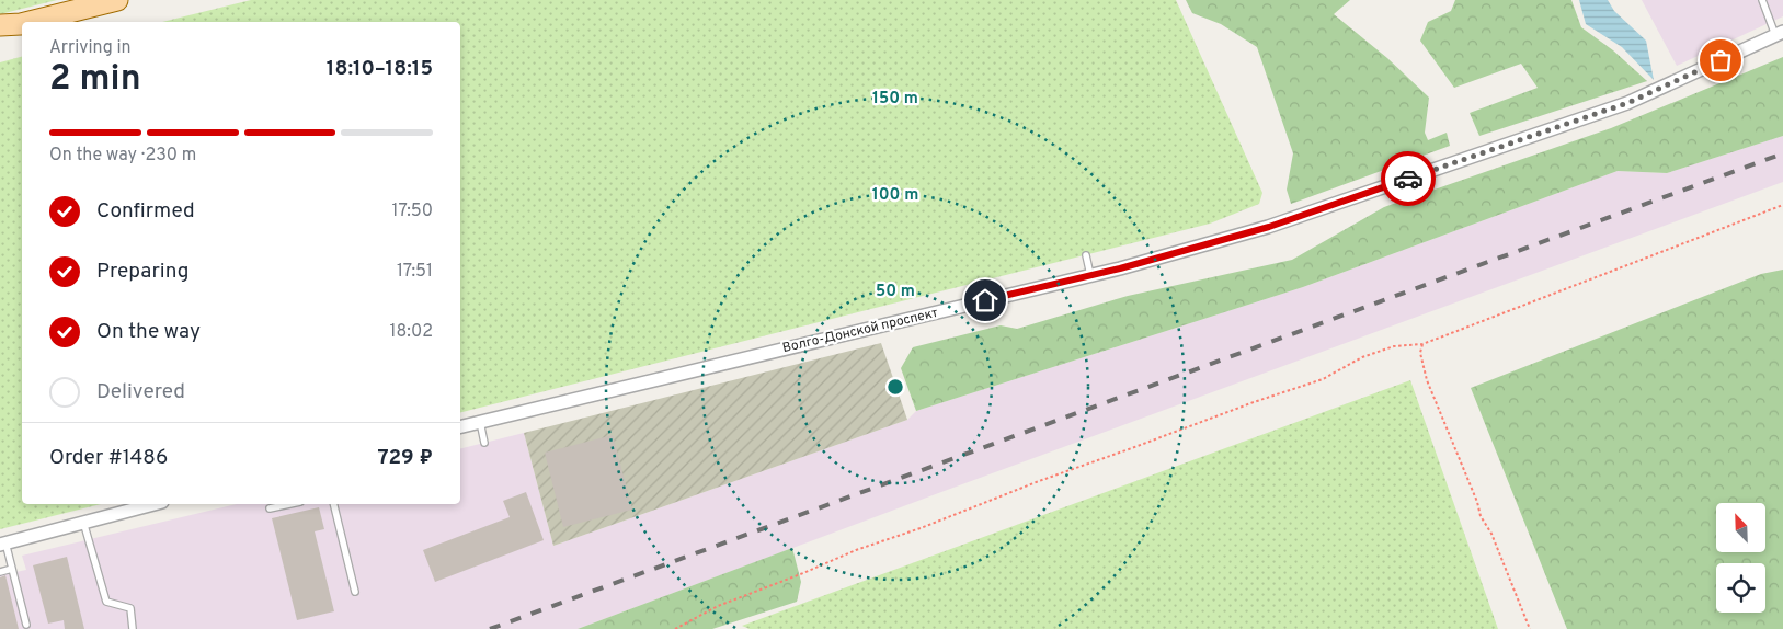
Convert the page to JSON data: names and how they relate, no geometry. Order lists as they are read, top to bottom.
{
  "streets": {
    "street": ["Волго-Донской проспект"]
  },
  "north": "top left",
  "page": {
    "heading": ["2 min", "Arriving in", "18:10–18:15"],
    "panel": ["Order #1486", "729 ₽"],
    "bar": "On the way · 230 m",
    "list": [
      ["Confirmed", "17:50"],
      ["Preparing", "17:51"],
      ["On the way", "18:02"],
      "Delivered"
    ]
  },
  "rings": ["150 m", "100 m", "50 m"]
}
